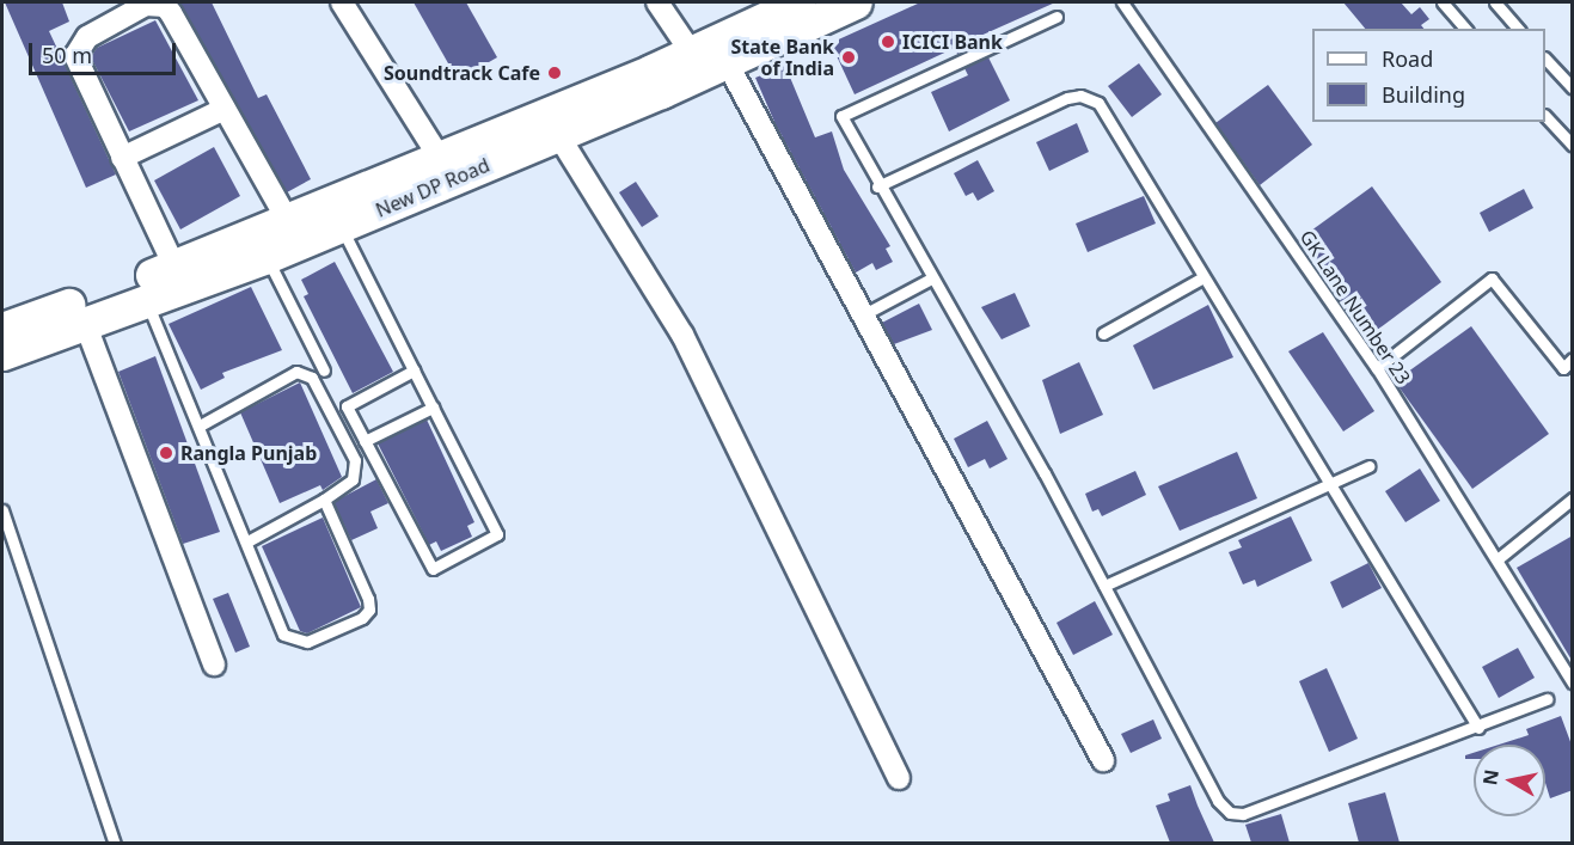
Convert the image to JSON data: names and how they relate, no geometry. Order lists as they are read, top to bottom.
{
  "streets": {
    "main road": ["New DP Road"],
    "lane": ["GK Lane Number 23"]
  },
  "places": [
    "ICICI Bank",
    "State Bank of India",
    "Soundtrack Cafe",
    "Rangla Punjab"
  ],
  "legend": ["Road", "Building"],
  "scale_bar": "50 m",
  "north": "left"
}
